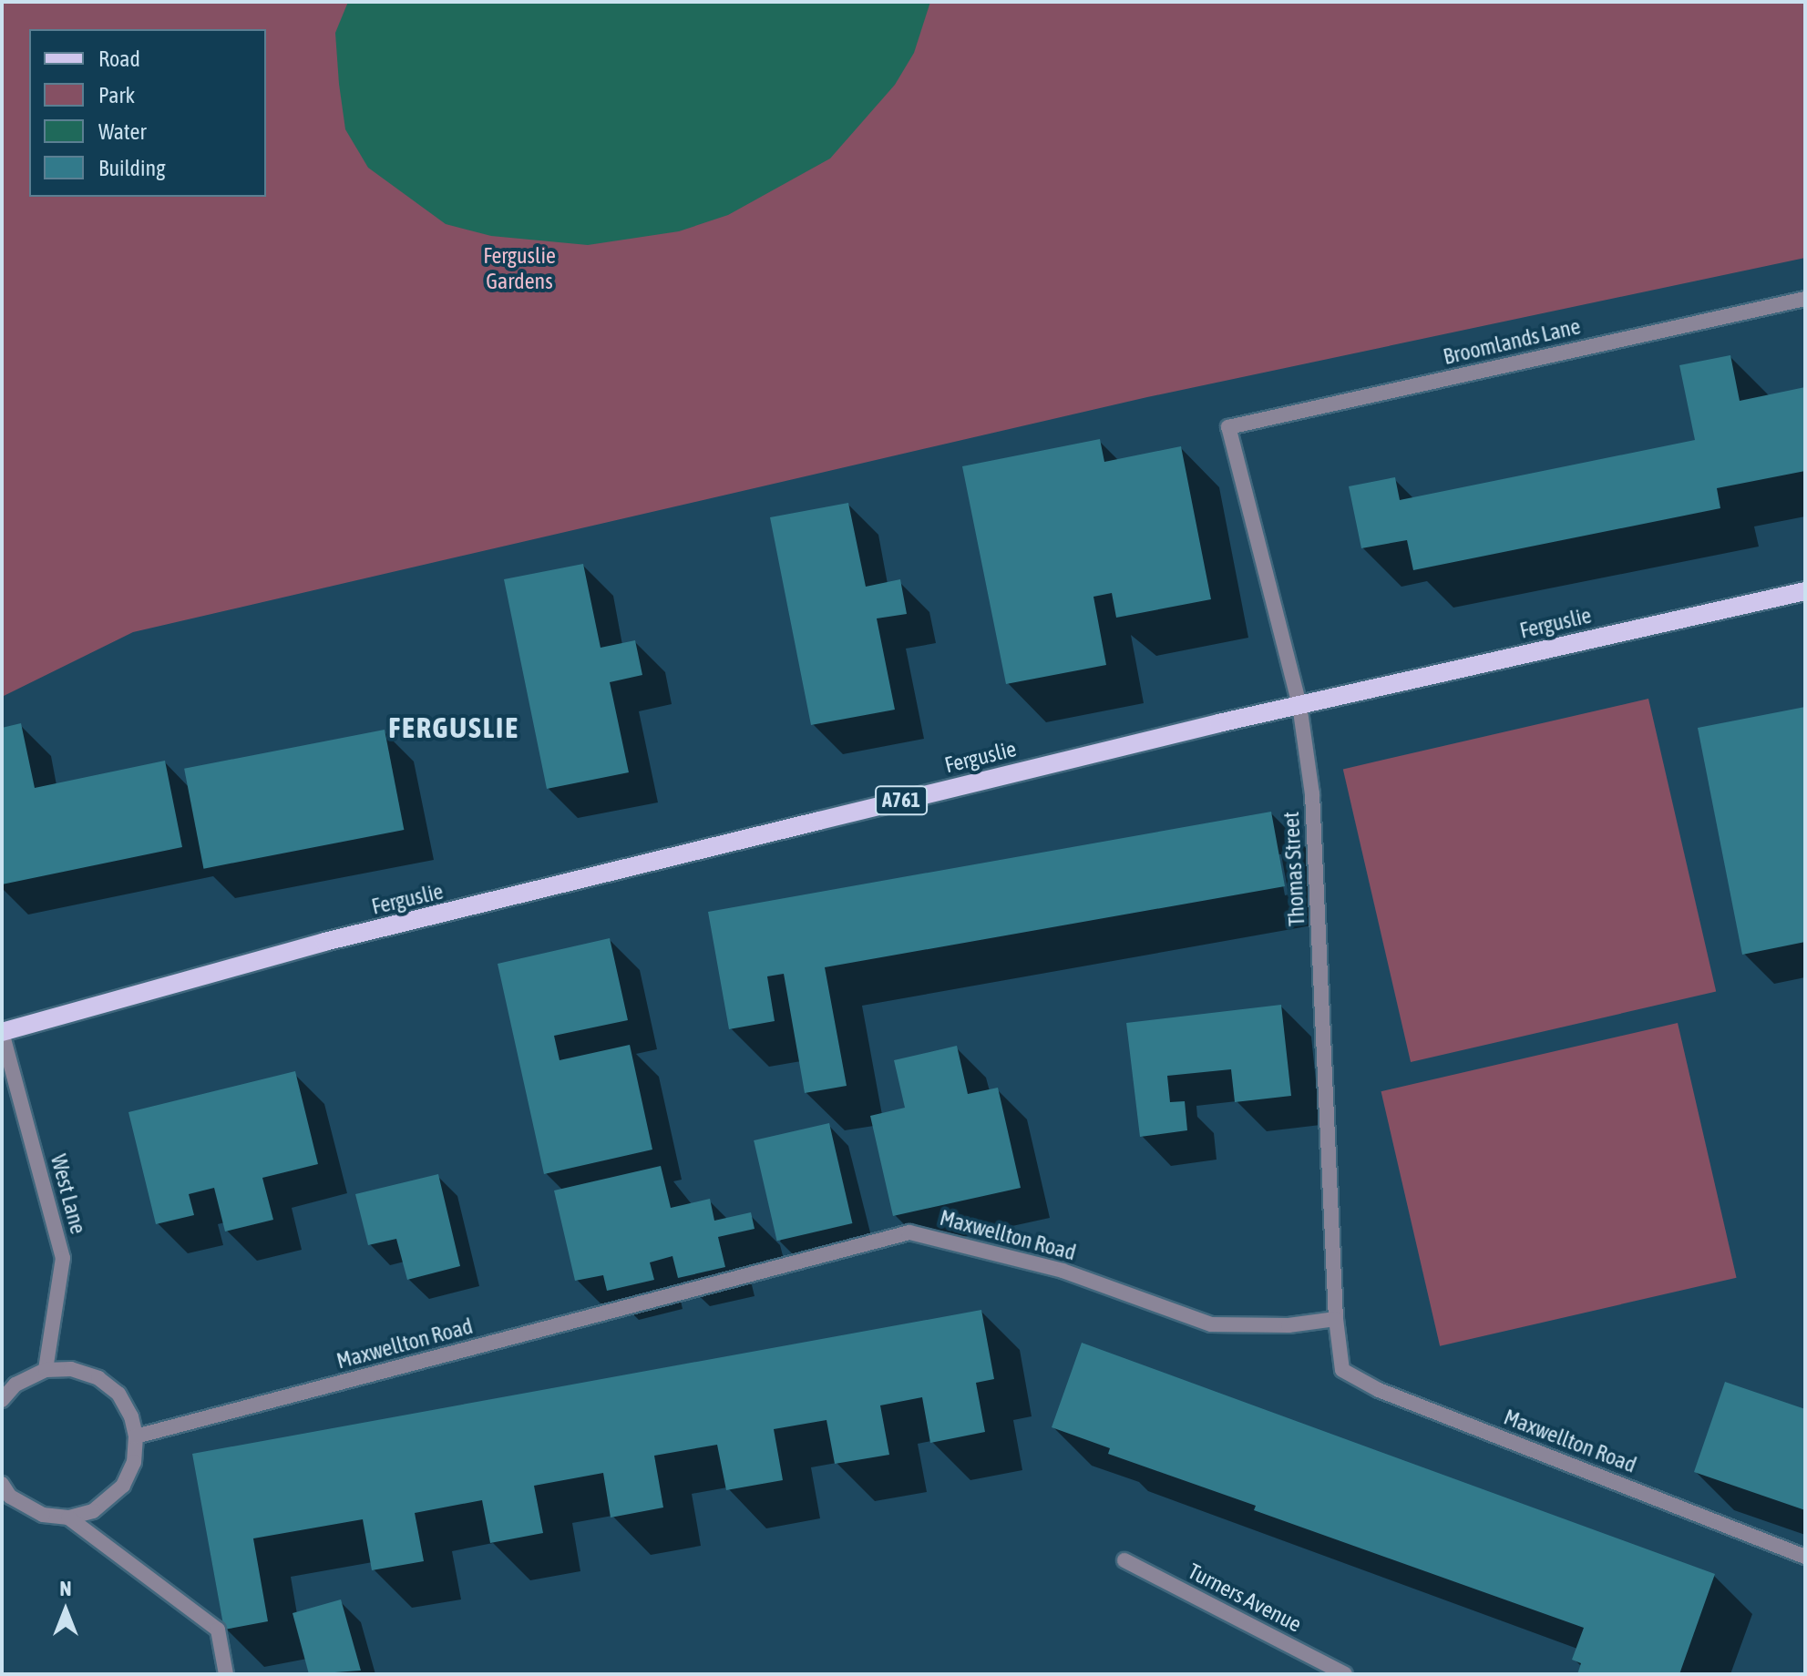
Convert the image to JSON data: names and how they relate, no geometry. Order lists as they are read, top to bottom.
{
  "streets": {
    "main road": ["Ferguslie", "A761"],
    "street": [
      "Broomlands Lane",
      "Thomas Street",
      "West Lane",
      "Maxwellton Road",
      "Turners Avenue"
    ]
  },
  "crossings": [
    ["Broomlands Lane", "Thomas Street"],
    ["Ferguslie", "Thomas Street"],
    ["Ferguslie", "West Lane"],
    ["Thomas Street", "Maxwellton Road"]
  ],
  "districts": ["FERGUSLIE"],
  "parks": ["Ferguslie Gardens"],
  "legend": [
    "Road",
    "Park",
    "Water",
    "Building"
  ],
  "north": "top"
}
